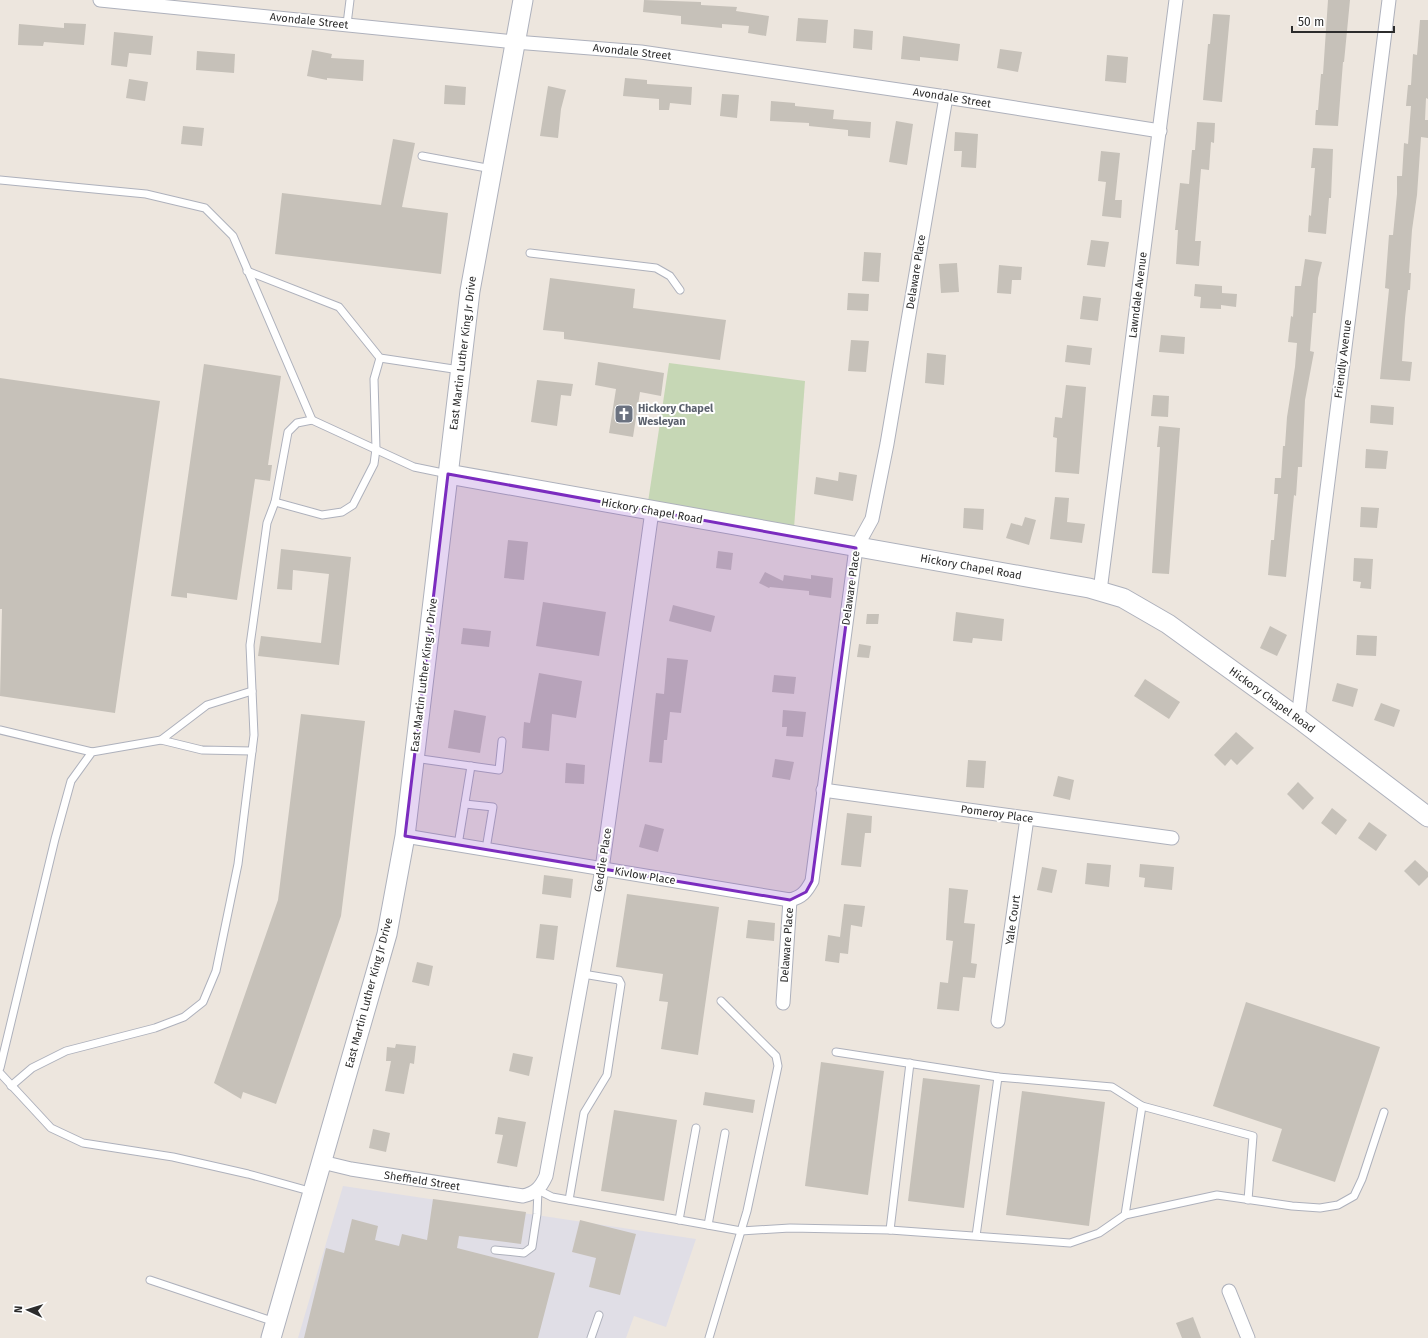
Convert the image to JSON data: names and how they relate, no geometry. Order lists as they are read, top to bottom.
{
  "streets": {
    "main road": ["East Martin Luther King Jr Drive", "Hickory Chapel Road"],
    "street": [
      "Avondale Street",
      "Delaware Place",
      "Lawndale Avenue",
      "Friendly Avenue",
      "Pomeroy Place",
      "Geddie Place",
      "Kivlow Place",
      "Yale Court",
      "Sheffield Street"
    ]
  },
  "crossings": [
    ["Avondale Street", "Delaware Place"],
    ["Avondale Street", "Lawndale Avenue"],
    ["Avondale Street", "East Martin Luther King Jr Drive"],
    ["Delaware Place", "Hickory Chapel Road"],
    ["Delaware Place", "Pomeroy Place"],
    ["Delaware Place", "Kivlow Place"],
    ["Lawndale Avenue", "Hickory Chapel Road"],
    ["East Martin Luther King Jr Drive", "Hickory Chapel Road"],
    ["East Martin Luther King Jr Drive", "Kivlow Place"],
    ["East Martin Luther King Jr Drive", "Sheffield Street"],
    ["Friendly Avenue", "Hickory Chapel Road"],
    ["Hickory Chapel Road", "Geddie Place"],
    ["Pomeroy Place", "Yale Court"],
    ["Geddie Place", "Kivlow Place"],
    ["Geddie Place", "Sheffield Street"]
  ],
  "places": {
    "church": ["Hickory Chapel Wesleyan"]
  },
  "scale_bar": "50 m",
  "north": "left"
}
